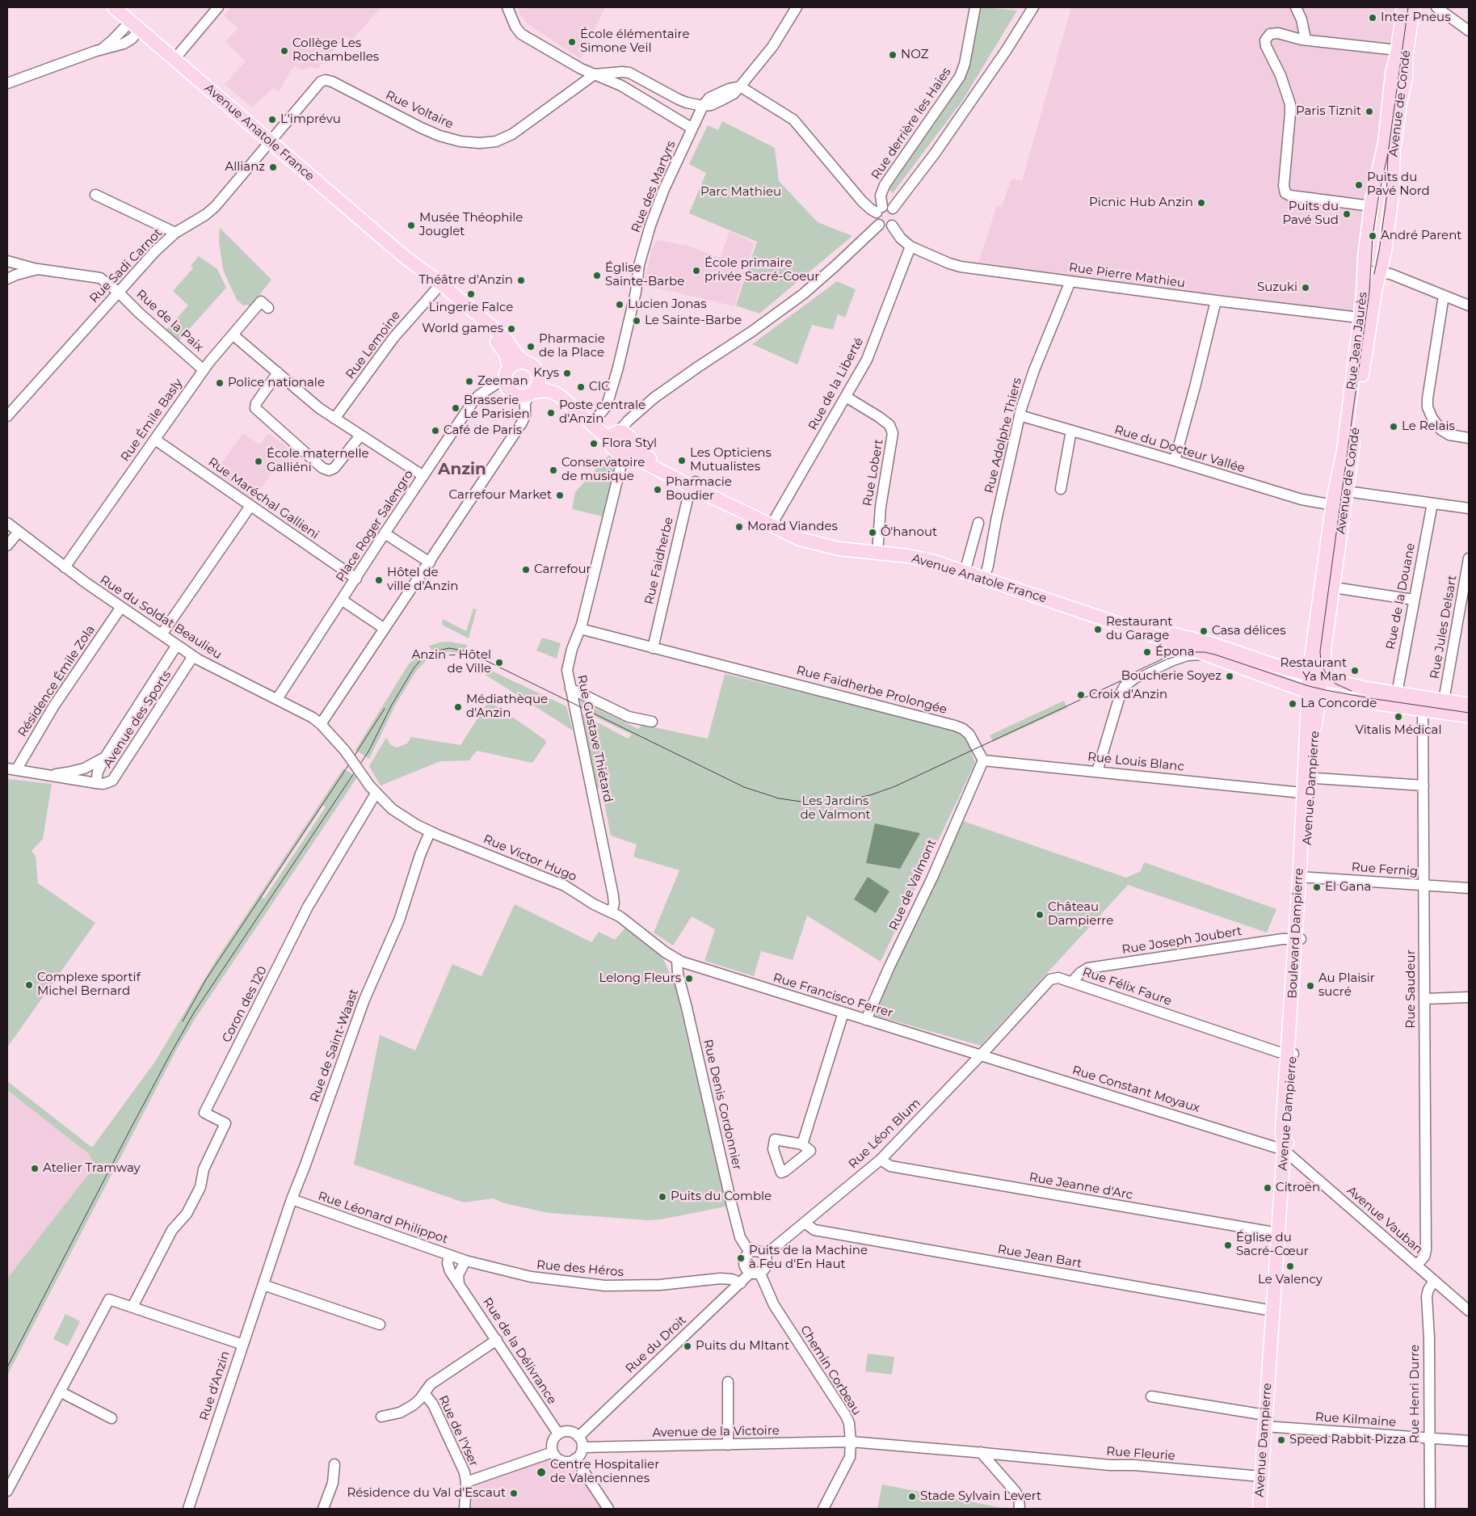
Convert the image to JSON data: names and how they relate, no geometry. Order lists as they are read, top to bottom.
{
  "streets": {
    "main road": [
      "Avenue de Condé",
      "Avenue Anatole France",
      "Rue Jean Jaurès",
      "Avenue Dampierre",
      "Boulevard Dampierre"
    ],
    "street": [
      "Rue Voltaire",
      "Rue derrière les Haies",
      "Rue des Martyrs",
      "Rue Sadi Carnot",
      "Rue Pierre Mathieu",
      "Rue de la Paix",
      "Rue Lemoine",
      "Rue de la Liberté",
      "Rue Émile Basly",
      "Rue Adolphe Thiers",
      "Rue du Docteur Vallée",
      "Rue Lobert",
      "Rue Maréchal Gallieni",
      "Place Roger Salengro",
      "Rue Faidherbe",
      "Rue de la Douane",
      "Rue du Soldat Beaulieu",
      "Rue Jules Delsart",
      "Résidence Émile Zola",
      "Rue Faidherbe Prolongée",
      "Avenue des Sports",
      "Rue Gustave Thiétard",
      "Rue Louis Blanc",
      "Rue Victor Hugo",
      "Rue Fernig",
      "Rue de Valmont",
      "Rue Joseph Joubert",
      "Rue Félix Faure",
      "Rue Saudeur",
      "Rue Francisco Ferrer",
      "Coron des 120",
      "Rue de Saint-Waast",
      "Rue Constant Moyaux",
      "Rue Denis Cordonnier",
      "Rue Léon Blum",
      "Rue Jeanne d'Arc",
      "Rue Léonard Philippot",
      "Avenue Vauban",
      "Rue Jean Bart",
      "Rue des Héros",
      "Rue du Droit",
      "Rue de la Délivrance",
      "Chemin Corbeau",
      "Rue d'Anzin",
      "Rue Henri Durre",
      "Rue Kilmaine",
      "Rue de l'Yser",
      "Avenue de la Victoire",
      "Rue Fleurie"
    ]
  },
  "crossings": [
    ["Avenue de Condé", "Avenue Anatole France"],
    ["Avenue de Condé", "Rue Pierre Mathieu"],
    ["Avenue de Condé", "Rue Jean Jaurès"],
    ["Avenue de Condé", "Avenue Dampierre"],
    ["Rue Voltaire", "Avenue Anatole France"],
    ["Rue Voltaire", "Rue Sadi Carnot"],
    ["Rue derrière les Haies", "Rue Pierre Mathieu"],
    ["Avenue Anatole France", "Rue des Martyrs"],
    ["Avenue Anatole France", "Rue Sadi Carnot"],
    ["Avenue Anatole France", "Rue Jean Jaurès"],
    ["Avenue Anatole France", "Rue Lemoine"],
    ["Avenue Anatole France", "Rue de la Liberté"],
    ["Avenue Anatole France", "Rue Adolphe Thiers"],
    ["Avenue Anatole France", "Rue Lobert"],
    ["Avenue Anatole France", "Place Roger Salengro"],
    ["Avenue Anatole France", "Rue Faidherbe"],
    ["Avenue Anatole France", "Rue de la Douane"],
    ["Avenue Anatole France", "Rue Jules Delsart"],
    ["Avenue Anatole France", "Rue Gustave Thiétard"],
    ["Avenue Anatole France", "Avenue Dampierre"],
    ["Avenue Anatole France", "Rue Saudeur"],
    ["Rue Sadi Carnot", "Rue de la Paix"],
    ["Rue Pierre Mathieu", "Rue Jean Jaurès"],
    ["Rue Pierre Mathieu", "Rue de la Liberté"],
    ["Rue Pierre Mathieu", "Rue Adolphe Thiers"],
    ["Rue de la Paix", "Rue Émile Basly"],
    ["Rue Jean Jaurès", "Rue du Docteur Vallée"],
    ["Rue Jean Jaurès", "Avenue Dampierre"],
    ["Rue de la Liberté", "Rue Lobert"],
    ["Rue Émile Basly", "Rue Maréchal Gallieni"],
    ["Rue Émile Basly", "Rue du Soldat Beaulieu"],
    ["Rue Adolphe Thiers", "Rue du Docteur Vallée"],
    ["Rue Maréchal Gallieni", "Place Roger Salengro"],
    ["Place Roger Salengro", "Rue du Soldat Beaulieu"],
    ["Rue Faidherbe", "Rue Faidherbe Prolongée"],
    ["Rue du Soldat Beaulieu", "Résidence Émile Zola"],
    ["Rue du Soldat Beaulieu", "Avenue des Sports"],
    ["Rue du Soldat Beaulieu", "Rue Victor Hugo"],
    ["Rue du Soldat Beaulieu", "Coron des 120"],
    ["Résidence Émile Zola", "Avenue des Sports"],
    ["Rue Faidherbe Prolongée", "Rue Louis Blanc"],
    ["Rue Faidherbe Prolongée", "Rue de Valmont"],
    ["Rue Gustave Thiétard", "Rue Victor Hugo"],
    ["Rue Louis Blanc", "Rue de Valmont"],
    ["Rue Louis Blanc", "Boulevard Dampierre"],
    ["Avenue Dampierre", "Boulevard Dampierre"],
    ["Avenue Dampierre", "Rue Constant Moyaux"],
    ["Avenue Dampierre", "Rue Jeanne d'Arc"],
    ["Avenue Dampierre", "Avenue Vauban"],
    ["Avenue Dampierre", "Rue Jean Bart"],
    ["Avenue Dampierre", "Rue Kilmaine"],
    ["Avenue Dampierre", "Rue Fleurie"],
    ["Rue Victor Hugo", "Rue Francisco Ferrer"],
    ["Rue Victor Hugo", "Coron des 120"],
    ["Rue Victor Hugo", "Rue de Saint-Waast"],
    ["Rue Victor Hugo", "Rue Denis Cordonnier"],
    ["Rue Fernig", "Boulevard Dampierre"],
    ["Rue Fernig", "Rue Saudeur"],
    ["Rue de Valmont", "Rue Francisco Ferrer"],
    ["Boulevard Dampierre", "Rue Joseph Joubert"],
    ["Boulevard Dampierre", "Rue Félix Faure"],
    ["Boulevard Dampierre", "Rue Constant Moyaux"],
    ["Boulevard Dampierre", "Avenue Vauban"],
    ["Rue Joseph Joubert", "Rue Félix Faure"],
    ["Rue Félix Faure", "Rue Francisco Ferrer"],
    ["Rue Félix Faure", "Rue Constant Moyaux"],
    ["Rue Félix Faure", "Rue Léon Blum"],
    ["Rue Saudeur", "Avenue Vauban"],
    ["Rue Francisco Ferrer", "Rue Constant Moyaux"],
    ["Rue Francisco Ferrer", "Rue Denis Cordonnier"],
    ["Rue Francisco Ferrer", "Rue Léon Blum"],
    ["Rue de Saint-Waast", "Rue Léonard Philippot"],
    ["Rue de Saint-Waast", "Rue d'Anzin"],
    ["Rue Constant Moyaux", "Rue Léon Blum"],
    ["Rue Constant Moyaux", "Avenue Vauban"],
    ["Rue Denis Cordonnier", "Rue Léon Blum"],
    ["Rue Denis Cordonnier", "Rue du Droit"],
    ["Rue Denis Cordonnier", "Chemin Corbeau"],
    ["Rue Léon Blum", "Rue Jeanne d'Arc"],
    ["Rue Léon Blum", "Rue Jean Bart"],
    ["Rue Léon Blum", "Rue du Droit"],
    ["Rue Léon Blum", "Chemin Corbeau"],
    ["Rue Léonard Philippot", "Rue des Héros"],
    ["Rue Léonard Philippot", "Rue de la Délivrance"],
    ["Avenue Vauban", "Rue Henri Durre"],
    ["Rue des Héros", "Rue du Droit"],
    ["Rue du Droit", "Rue de la Délivrance"],
    ["Rue du Droit", "Chemin Corbeau"],
    ["Rue du Droit", "Avenue de la Victoire"],
    ["Rue de la Délivrance", "Avenue de la Victoire"],
    ["Chemin Corbeau", "Avenue de la Victoire"],
    ["Rue Henri Durre", "Rue Kilmaine"]
  ],
  "districts": ["Anzin"],
  "parks": ["Parc Mathieu", "Les Jardins de Valmont"],
  "places": [
    "Inter Pneus",
    "École élémentaire Simone Veil",
    "Collège Les Rochambelles",
    "NOZ",
    "Paris Tiznit",
    "L'imprévu",
    "Allianz",
    "Puits du Pavé Nord",
    "Picnic Hub Anzin",
    "Puits du Pavé Sud",
    "Musée Théophile Jouglet",
    "André Parent",
    "École primaire privée Sacré-Coeur",
    "Église Sainte-Barbe",
    "Théâtre d'Anzin",
    "Suzuki",
    "Lingerie Falce",
    "Lucien Jonas",
    "Le Sainte-Barbe",
    "World games",
    "Pharmacie de la Place",
    "Krys",
    "Zeeman",
    "Police nationale",
    "CIC",
    "Brasserie Le Parisien",
    "Poste centrale d'Anzin",
    "Le Relais",
    "Café de Paris",
    "Flora Styl",
    "Les Opticiens Mutualistes",
    "École maternelle Galliéni",
    "Conservatoire de musique",
    "Pharmacie Boudier",
    "Carrefour Market",
    "Morad Viandes",
    "Ô'hanout",
    "Carrefour",
    "Hôtel de ville d'Anzin",
    "Restaurant du Garage",
    "Casa délices",
    "Épona",
    "Anzin – Hôtel de Ville",
    "Restaurant Ya Man",
    "Boucherie Soyez",
    "Croix d'Anzin",
    "La Concorde",
    "Médiathèque d'Anzin",
    "Vitalis Médical",
    "El Gana",
    "Château Dampierre",
    "Lelong Fleurs",
    "Complexe sportif Michel Bernard",
    "Au Plaisir sucré",
    "Atelier Tramway",
    "Citroën",
    "Puits du Comble",
    "Église du Sacré-Cœur",
    "Puits de la Machine à Feu d'En Haut",
    "Le Valency",
    "Puits du MItant",
    "Speed Rabbit Pizza",
    "Centre Hospitalier de Valenciennes",
    "Résidence du Val d'Escaut",
    "Stade Sylvain Levert"
  ]
}
